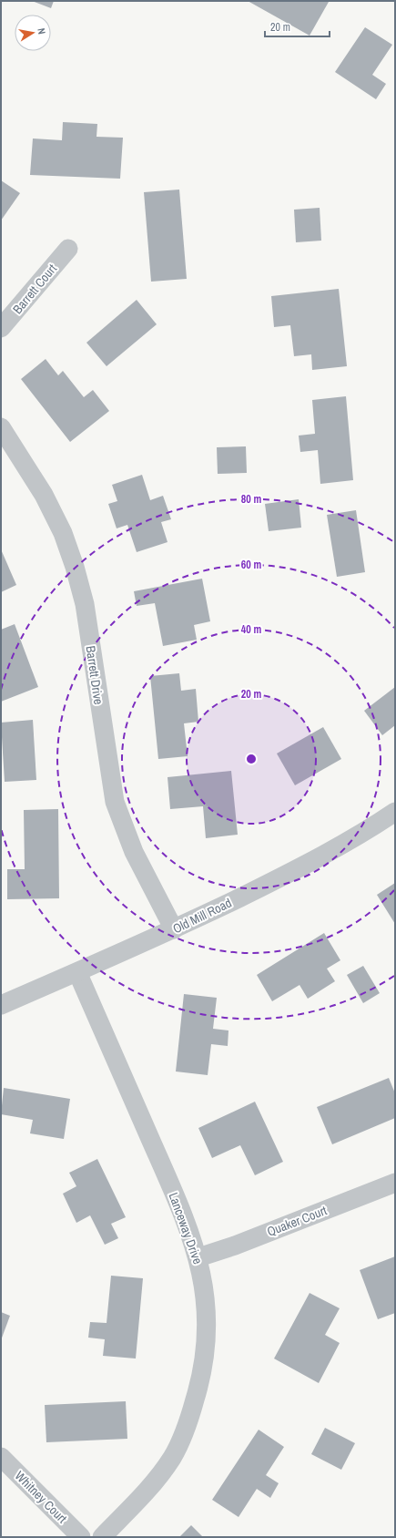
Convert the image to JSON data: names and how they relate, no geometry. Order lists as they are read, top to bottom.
{
  "streets": {
    "street": [
      "Barrett Court",
      "Barrett Drive",
      "Old Mill Road",
      "Quaker Court",
      "Lanceway Drive",
      "Whitney Court"
    ]
  },
  "crossings": [
    ["Barrett Drive", "Old Mill Road"],
    ["Old Mill Road", "Lanceway Drive"],
    ["Quaker Court", "Lanceway Drive"]
  ],
  "scale_bar": "20 m",
  "north": "right",
  "rings": [
    "80 m",
    "60 m",
    "40 m",
    "20 m"
  ]
}
